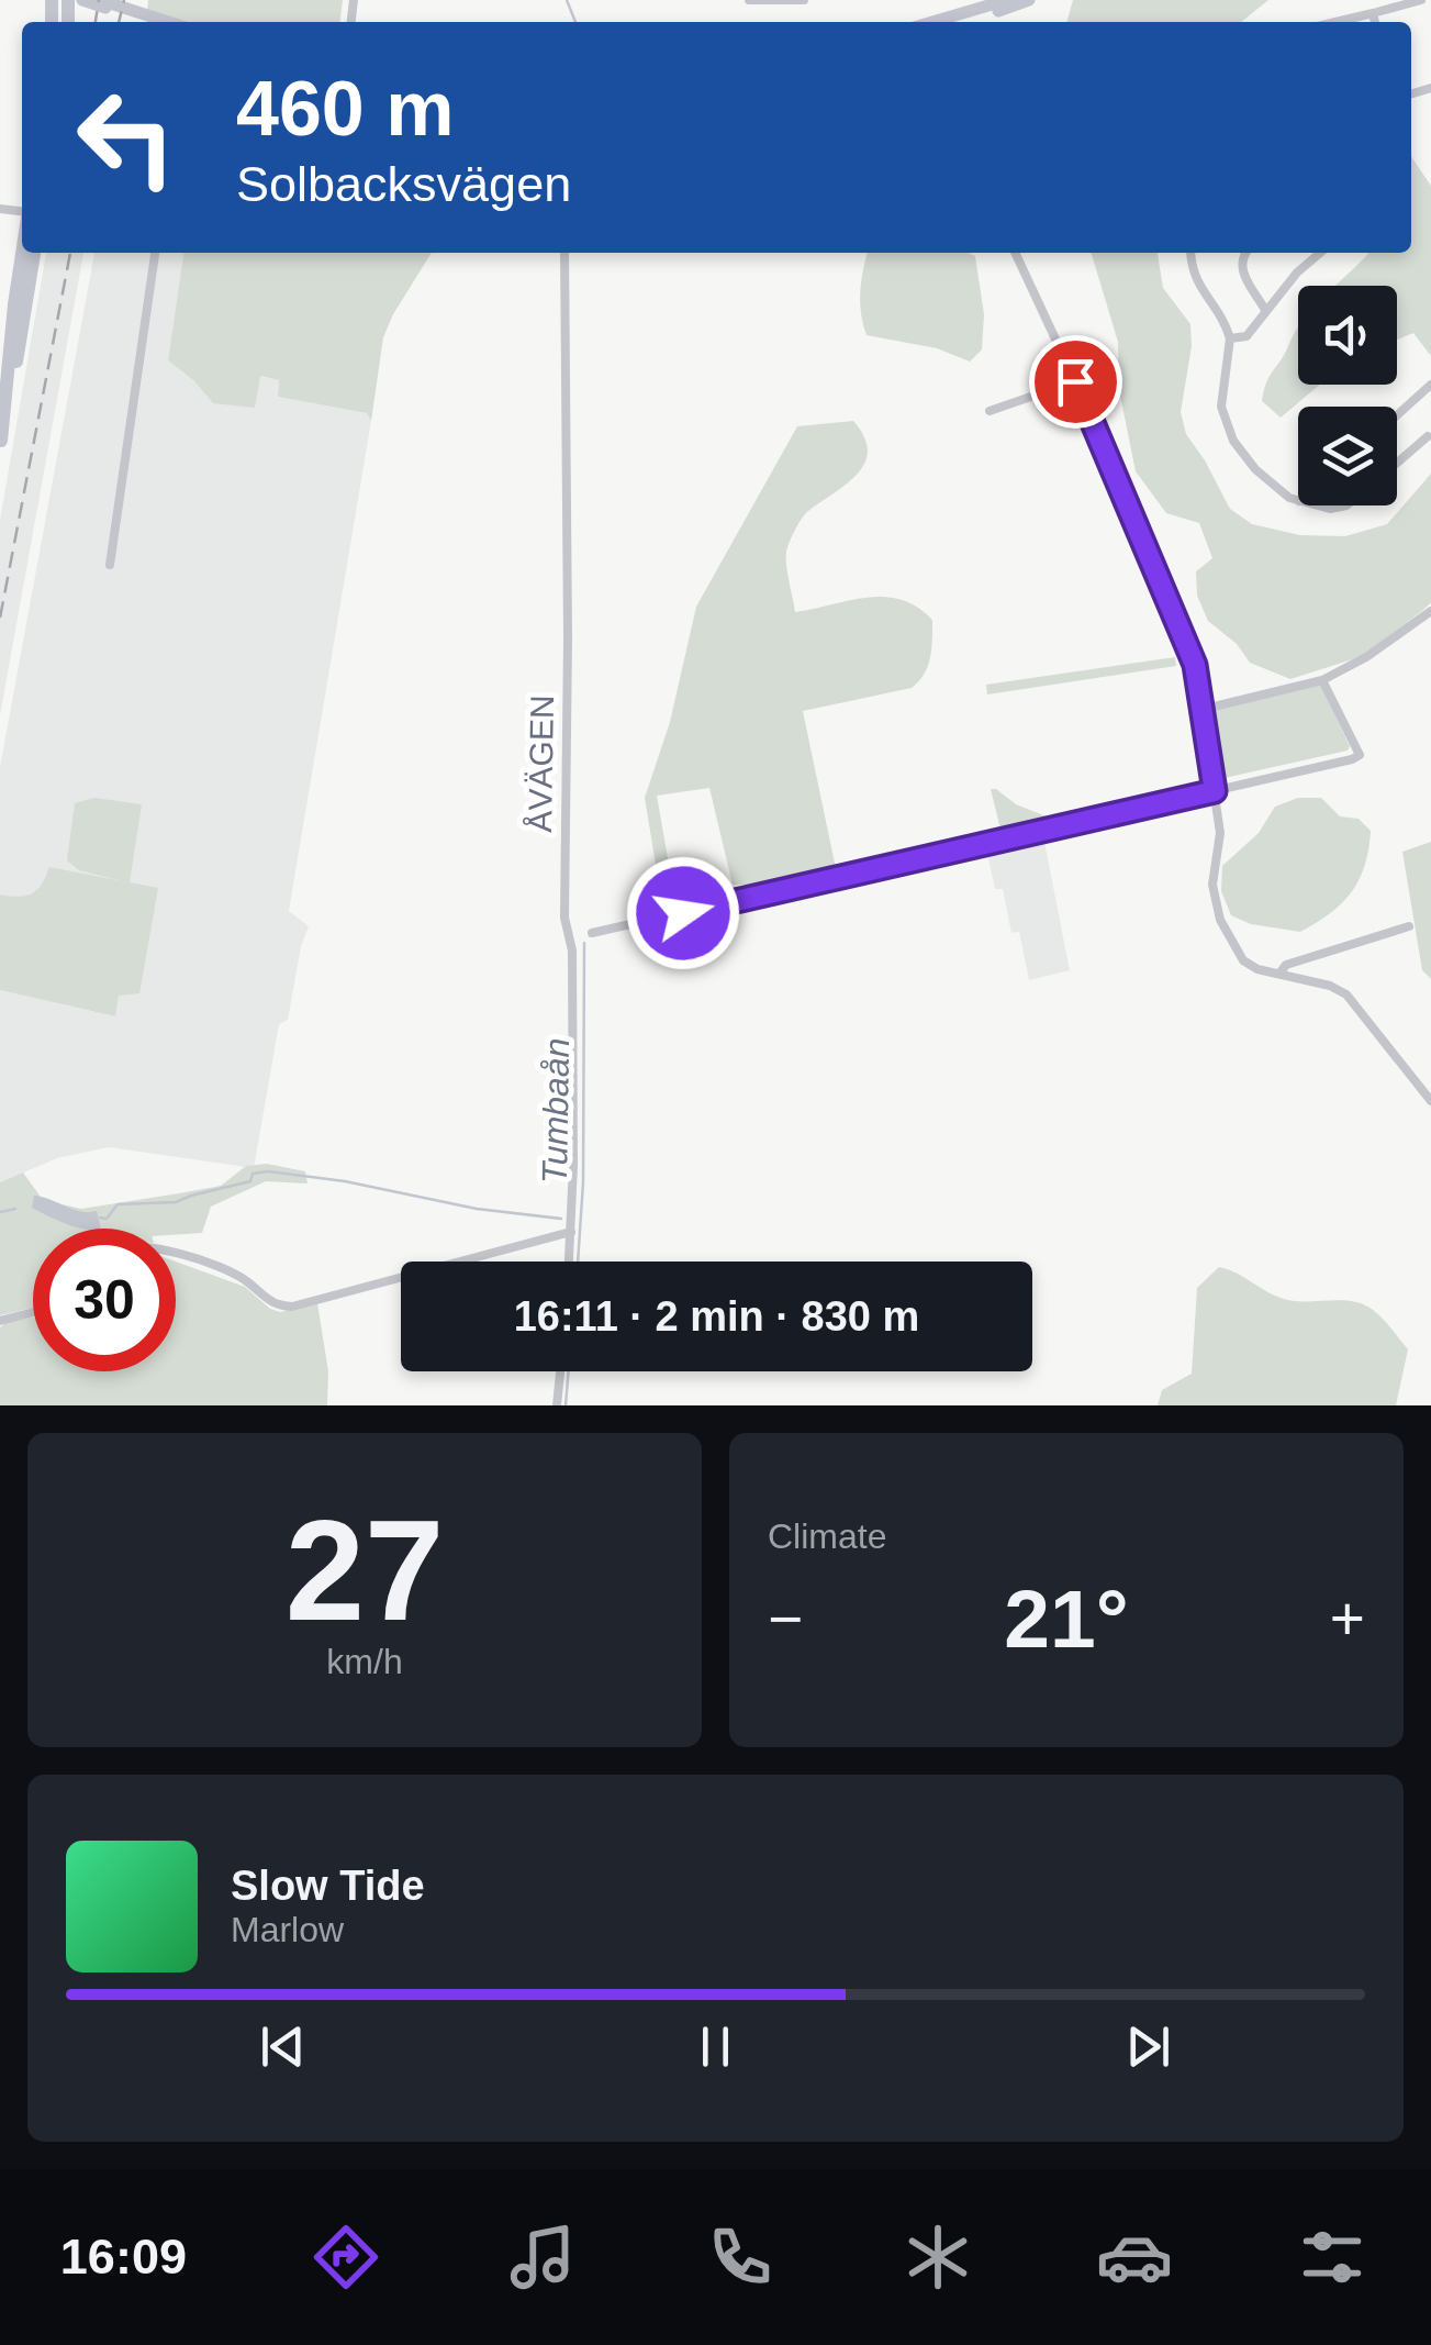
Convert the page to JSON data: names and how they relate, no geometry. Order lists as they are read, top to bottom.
{
  "streets": {
    "street": ["ÅVÄGEN"]
  },
  "water": ["Tumbaån"],
  "page": {
    "turn": ["460 m", "Solbacksvägen"],
    "limit": "30",
    "trip": "16:11 · 2 min · 830 m",
    "tile": [
      ["27", "km/h"],
      "Climate"
    ],
    "heat": ["−", "21°", "+"],
    "song": ["Slow Tide", "Marlow"],
    "tabs": "16:09"
  }
}
